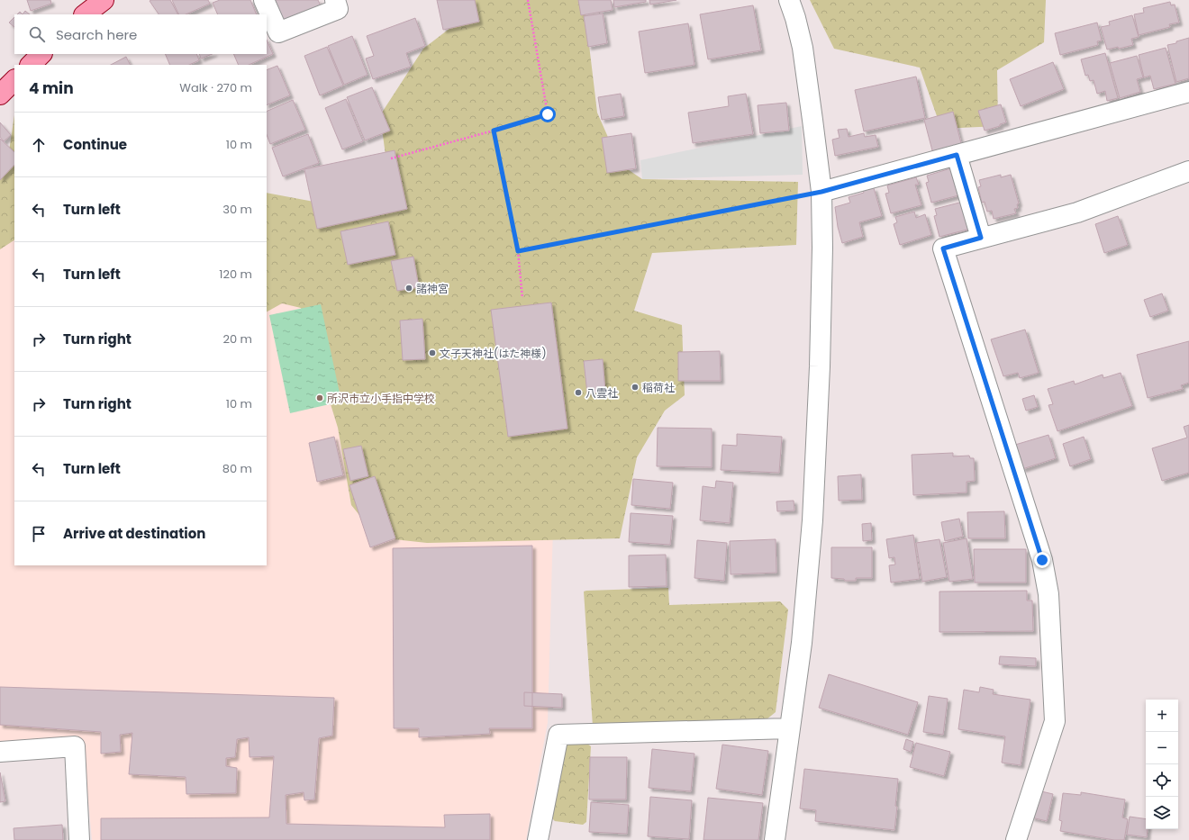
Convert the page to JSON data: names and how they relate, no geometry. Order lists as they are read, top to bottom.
{
  "places": [
    "諸神宮",
    "文子天神社(はた神様)",
    "稲荷社",
    "八雲社",
    "所沢市立小手指中学校"
  ],
  "page": {
    "search": "Search here",
    "heading": ["4 min", "Walk · 270 m"],
    "list": [
      ["Continue", "10 m"],
      ["Turn left", "30 m"],
      ["Turn left", "120 m"],
      ["Turn right", "20 m"],
      ["Turn right", "10 m"],
      ["Turn left", "80 m"],
      "Arrive at destination"
    ],
    "map_buttons": ["+", "−"]
  }
}
